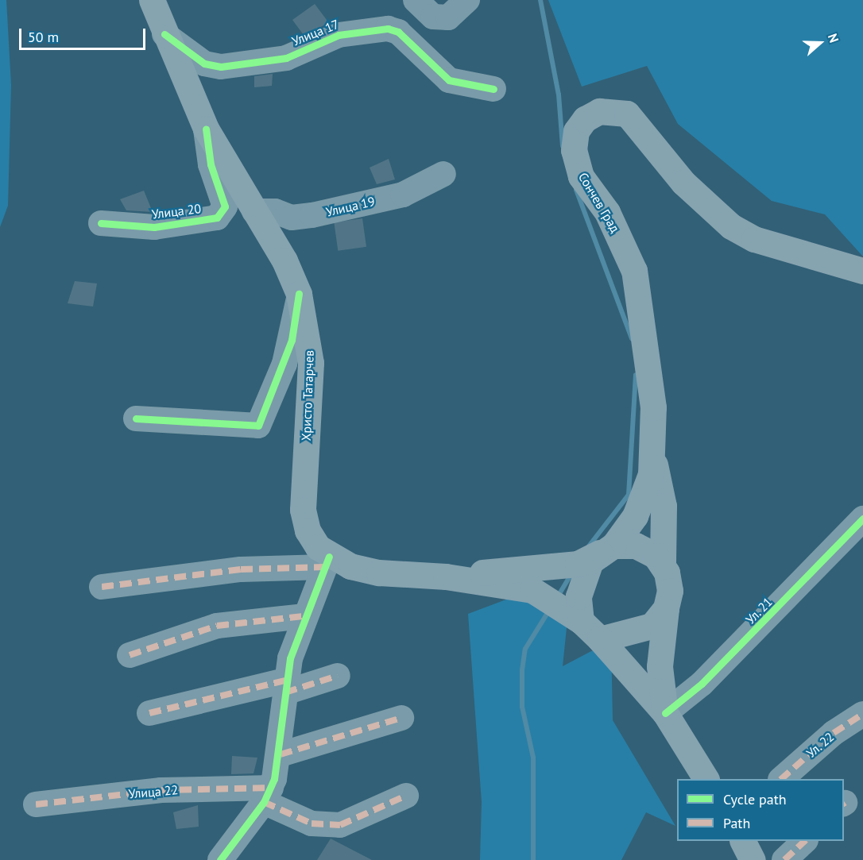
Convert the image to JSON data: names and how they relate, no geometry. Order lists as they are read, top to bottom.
{
  "streets": {
    "main road": ["Сончев Град", "Христо Татарчев"],
    "street": [
      "Улица 17",
      "Улица 19",
      "Улица 20",
      "Ул. 21",
      "Ул. 22",
      "Улица 22"
    ]
  },
  "crossings": [
    ["Улица 17", "Христо Татарчев"],
    ["Улица 19", "Христо Татарчев"],
    ["Улица 20", "Христо Татарчев"]
  ],
  "legend": ["Cycle path", "Path"],
  "scale_bar": "50 m",
  "north": "right"
}
